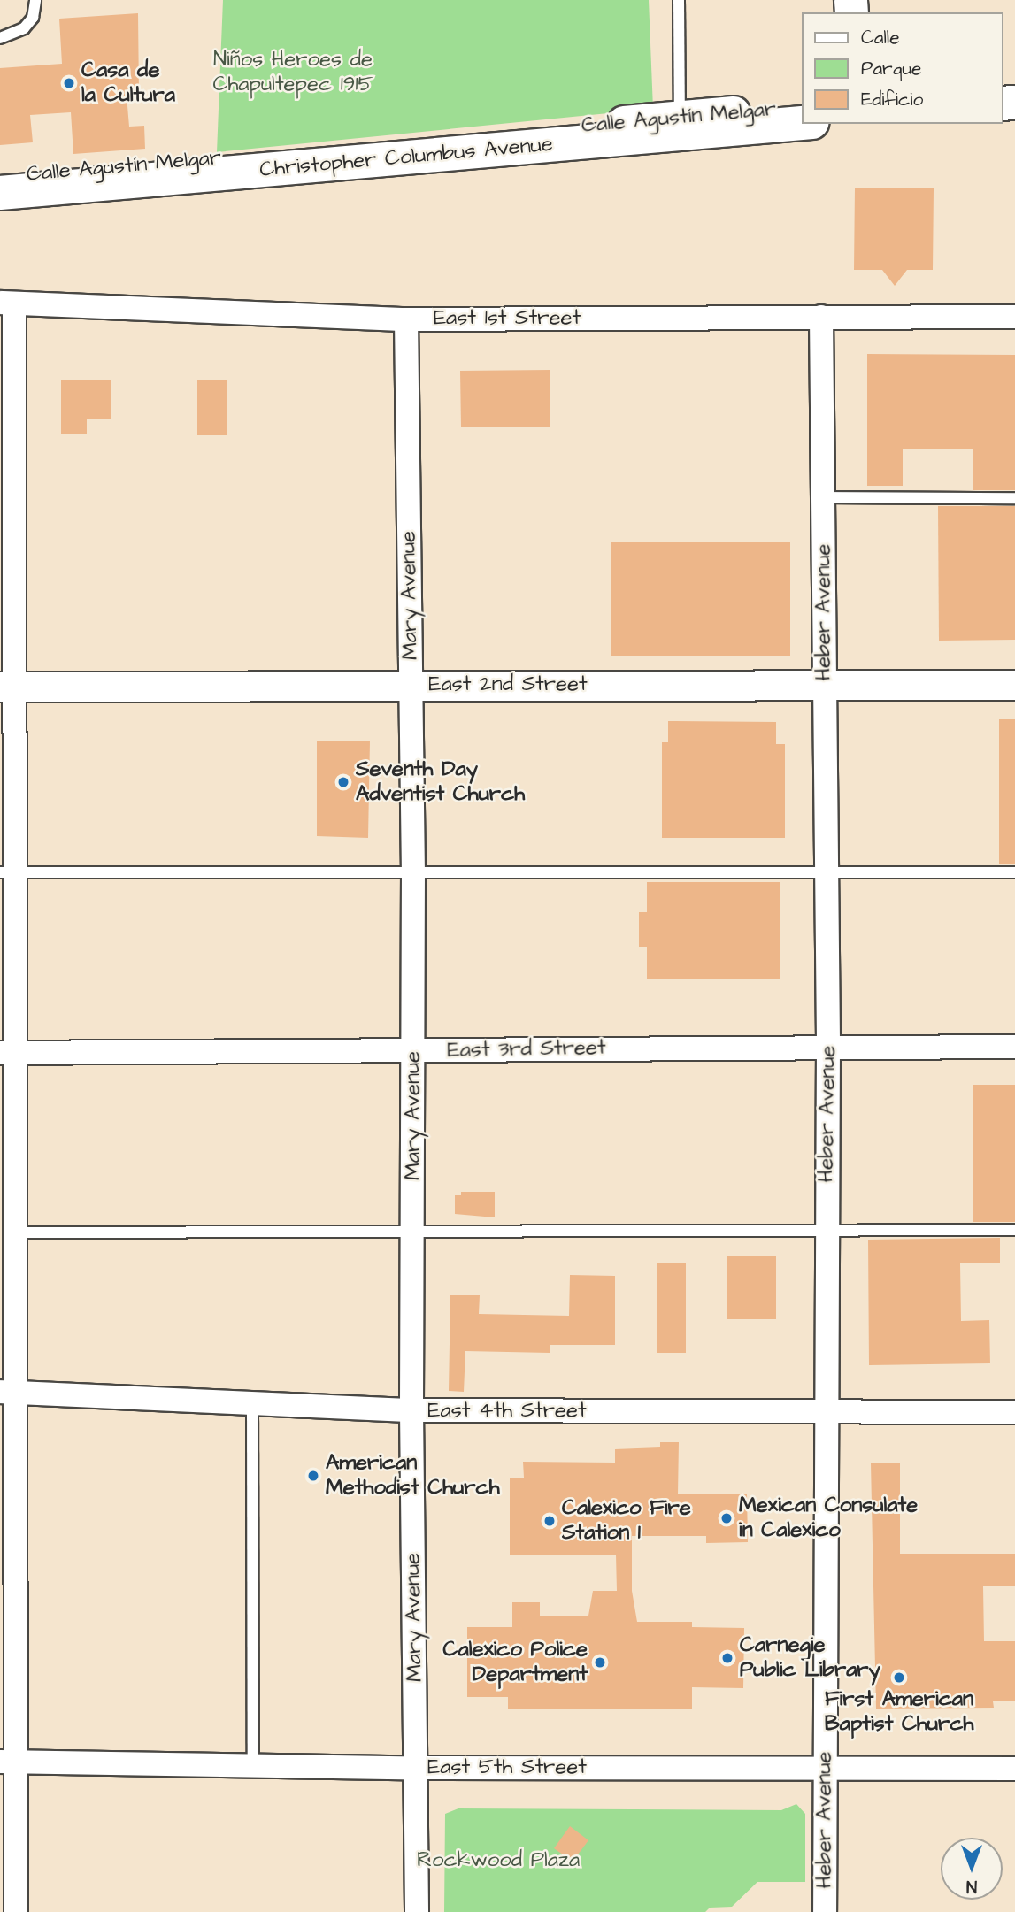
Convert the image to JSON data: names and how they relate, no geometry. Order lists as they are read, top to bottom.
{
  "streets": {
    "main road": ["Calle Agustín Melgar", "Christopher Columbus Avenue"],
    "street": [
      "East 1st Street",
      "Mary Avenue",
      "Heber Avenue",
      "East 2nd Street",
      "East 3rd Street",
      "East 4th Street",
      "East 5th Street"
    ]
  },
  "crossings": [
    ["East 1st Street", "Mary Avenue"],
    ["East 1st Street", "Heber Avenue"],
    ["Mary Avenue", "East 2nd Street"],
    ["Mary Avenue", "East 3rd Street"],
    ["Mary Avenue", "East 4th Street"],
    ["Mary Avenue", "East 5th Street"],
    ["Heber Avenue", "East 2nd Street"],
    ["Heber Avenue", "East 3rd Street"],
    ["Heber Avenue", "East 4th Street"],
    ["Heber Avenue", "East 5th Street"]
  ],
  "parks": ["Niños Heroes de Chapultepec 1915", "Rockwood Plaza"],
  "places": [
    "Casa de la Cultura",
    "Seventh Day Adventist Church",
    "American Methodist Church",
    "Mexican Consulate in Calexico",
    "Calexico Fire Station 1",
    "Carnegie Public Library",
    "Calexico Police Department",
    "First American Baptist Church"
  ],
  "legend": ["Calle", "Parque", "Edificio"],
  "north": "bottom"
}
